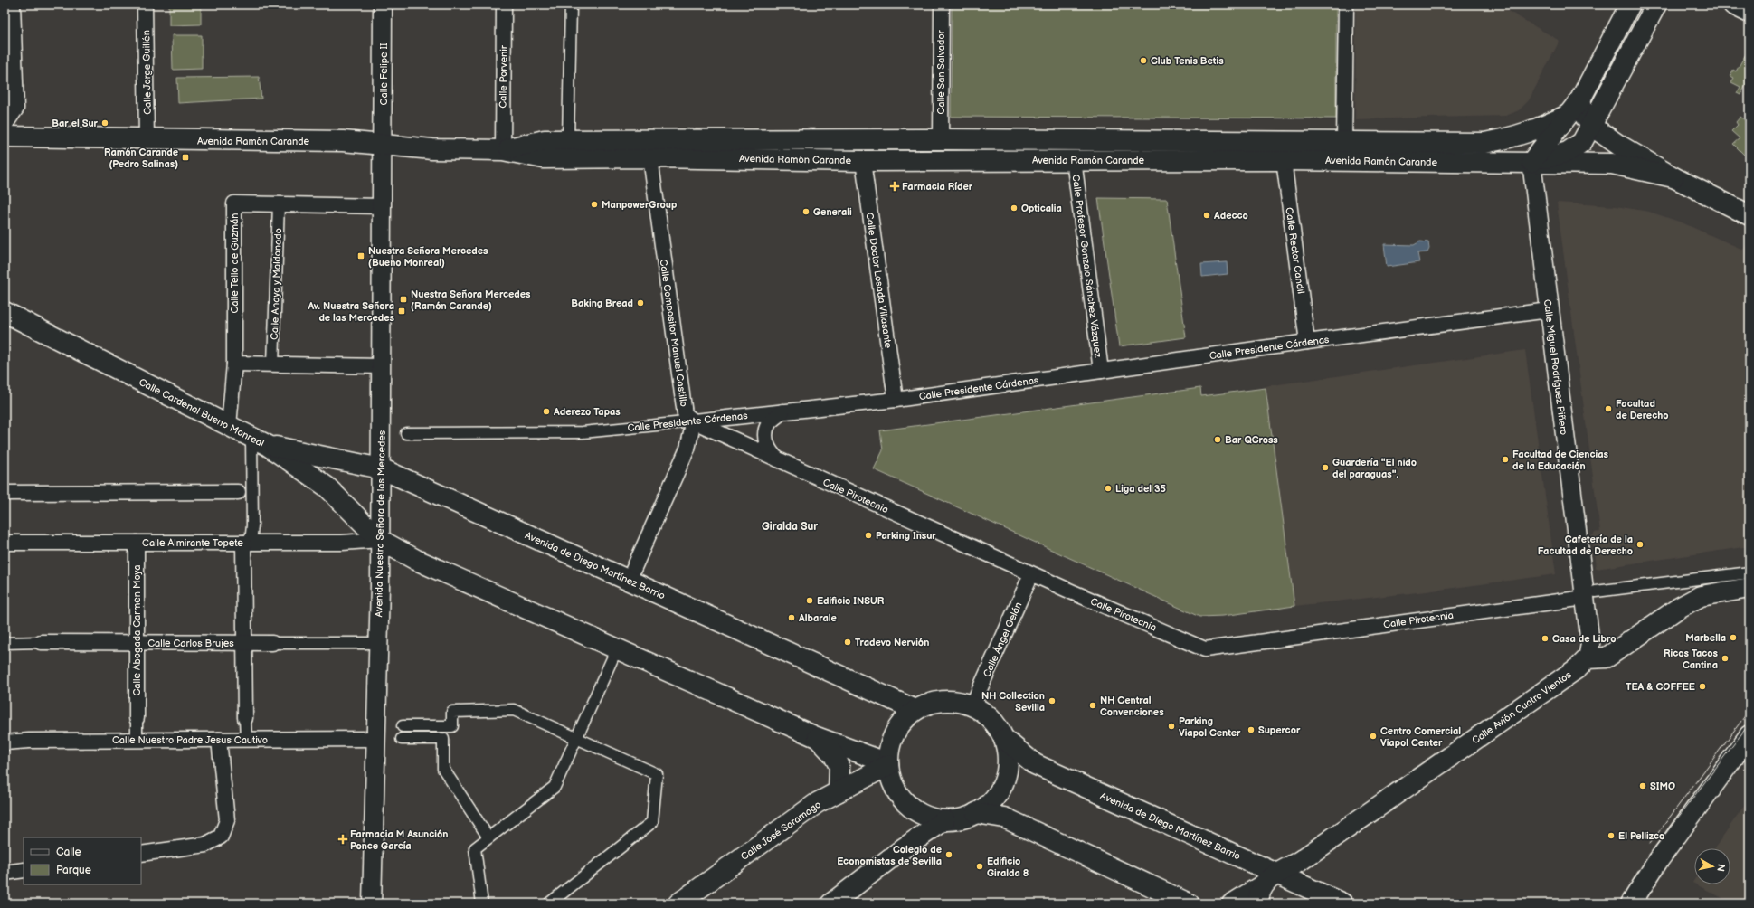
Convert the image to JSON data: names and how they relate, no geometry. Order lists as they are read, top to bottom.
{
  "streets": {
    "main road": [
      "Avenida Ramón Carande",
      "Calle Cardenal Bueno Monreal",
      "Avenida de Diego Martínez Barrio",
      "Calle Avión Cuatro Vientos",
      "Calle José Saramago"
    ],
    "street": [
      "Calle Jorge Guillén",
      "Calle San Salvador",
      "Calle Felipe II",
      "Calle Porvenir",
      "Calle Rector Candil",
      "Calle Tello de Guzmán",
      "Calle Profesor Gonzalo Sánchez Vázquez",
      "Calle Doctor Losada Villasante",
      "Calle Anaya y Maldonado",
      "Calle Compositor Manuel Castillo",
      "Calle Presidente Cárdenas",
      "Calle Miguel Rodríguez Piñero",
      "Calle Pirotecnia",
      "Avenida Nuestra Señora de las Mercedes",
      "Calle Almirante Topete",
      "Calle Abogada Carmen Moya",
      "Calle Ángel Gelán",
      "Calle Carlos Brujes",
      "Calle Nuestro Padre Jesus Cautivo"
    ]
  },
  "crossings": [
    ["Calle Jorge Guillén", "Avenida Ramón Carande"],
    ["Calle San Salvador", "Avenida Ramón Carande"],
    ["Calle Felipe II", "Avenida Ramón Carande"],
    ["Calle Felipe II", "Avenida Nuestra Señora de las Mercedes"],
    ["Calle Porvenir", "Avenida Ramón Carande"],
    ["Avenida Ramón Carande", "Calle Rector Candil"],
    ["Avenida Ramón Carande", "Calle Profesor Gonzalo Sánchez Vázquez"],
    ["Avenida Ramón Carande", "Calle Doctor Losada Villasante"],
    ["Avenida Ramón Carande", "Calle Compositor Manuel Castillo"],
    ["Avenida Ramón Carande", "Calle Miguel Rodríguez Piñero"],
    ["Avenida Ramón Carande", "Avenida Nuestra Señora de las Mercedes"],
    ["Calle Rector Candil", "Calle Presidente Cárdenas"],
    ["Calle Tello de Guzmán", "Calle Anaya y Maldonado"],
    ["Calle Tello de Guzmán", "Calle Cardenal Bueno Monreal"],
    ["Calle Tello de Guzmán", "Avenida Nuestra Señora de las Mercedes"],
    ["Calle Profesor Gonzalo Sánchez Vázquez", "Calle Presidente Cárdenas"],
    ["Calle Doctor Losada Villasante", "Calle Presidente Cárdenas"],
    ["Calle Compositor Manuel Castillo", "Calle Presidente Cárdenas"],
    ["Calle Compositor Manuel Castillo", "Calle Pirotecnia"],
    ["Calle Presidente Cárdenas", "Calle Miguel Rodríguez Piñero"],
    ["Calle Presidente Cárdenas", "Calle Pirotecnia"],
    ["Calle Miguel Rodríguez Piñero", "Calle Pirotecnia"],
    ["Calle Miguel Rodríguez Piñero", "Calle Avión Cuatro Vientos"],
    ["Calle Cardenal Bueno Monreal", "Avenida Nuestra Señora de las Mercedes"],
    ["Calle Cardenal Bueno Monreal", "Calle Almirante Topete"],
    ["Calle Cardenal Bueno Monreal", "Avenida de Diego Martínez Barrio"],
    ["Calle Pirotecnia", "Calle Ángel Gelán"],
    ["Avenida Nuestra Señora de las Mercedes", "Calle Almirante Topete"],
    ["Avenida Nuestra Señora de las Mercedes", "Avenida de Diego Martínez Barrio"],
    ["Avenida Nuestra Señora de las Mercedes", "Calle Carlos Brujes"],
    ["Avenida Nuestra Señora de las Mercedes", "Calle Nuestro Padre Jesus Cautivo"],
    ["Calle Almirante Topete", "Calle Abogada Carmen Moya"],
    ["Avenida de Diego Martínez Barrio", "Calle Ángel Gelán"],
    ["Avenida de Diego Martínez Barrio", "Calle Avión Cuatro Vientos"],
    ["Avenida de Diego Martínez Barrio", "Calle José Saramago"],
    ["Calle Abogada Carmen Moya", "Calle Carlos Brujes"],
    ["Calle Ángel Gelán", "Calle José Saramago"]
  ],
  "districts": ["Giralda Sur"],
  "places": {
    "other": [
      "Club Tenis Betis",
      "Bar el Sur",
      "ManpowerGroup",
      "Opticalia",
      "Generali",
      "Adecco",
      "Baking Bread",
      "Facultad de Derecho",
      "Aderezo Tapas",
      "Bar QCross",
      "Facultad de Ciencias de la Educación",
      "Guardería \"El nido del paraguas\".",
      "Liga del 35",
      "Parking Insur",
      "Cafetería de la Facultad de Derecho",
      "Edificio INSUR",
      "Albarale",
      "Marbella",
      "Casa de Libro",
      "Tradevo Nervión",
      "Ricos Tacos Cantina",
      "TEA & COFFEE",
      "NH Collection Sevilla",
      "NH Central Convenciones",
      "Parking Viapol Center",
      "Supercor",
      "Centro Comercial Viapol Center",
      "SIMO",
      "El Pellizco",
      "Colegio de Economistas de Sevilla",
      "Edificio Giralda 8"
    ],
    "transit": [
      "Ramón Carande (Pedro Salinas)",
      "Nuestra Señora Mercedes (Bueno Monreal)",
      "Nuestra Señora Mercedes (Ramón Carande)",
      "Av. Nuestra Señora de las Mercedes"
    ],
    "health": ["Farmacia Ríder", "Farmacia M Asunción Ponce García"]
  },
  "legend": ["Calle", "Parque"],
  "north": "right"
}
